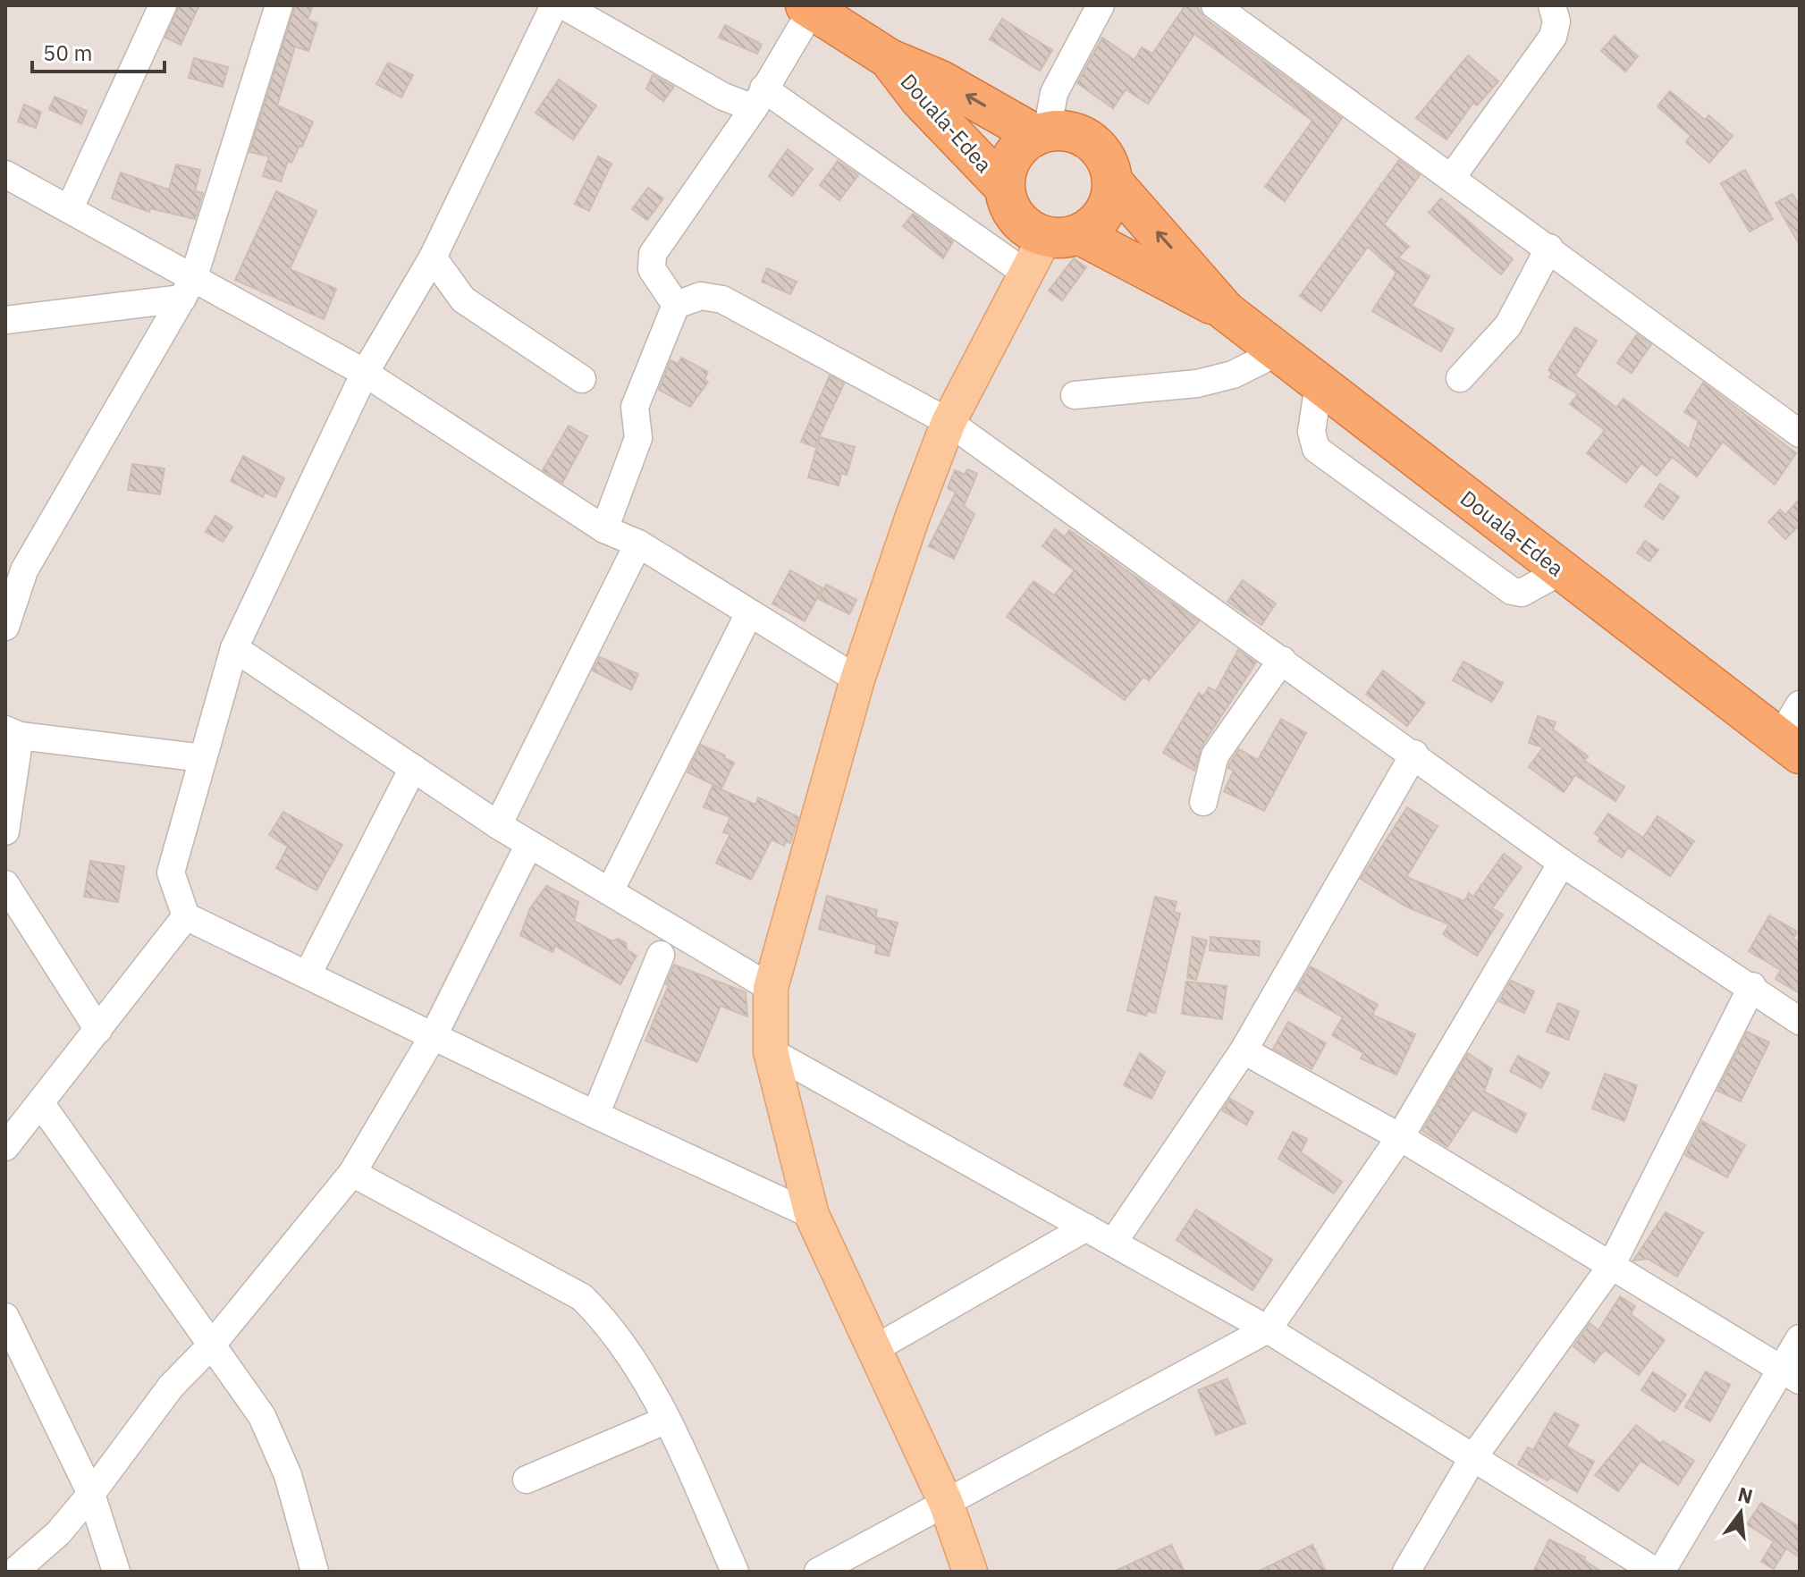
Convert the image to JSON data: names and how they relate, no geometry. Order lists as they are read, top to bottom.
{
  "streets": {
    "highway": ["Douala-Edea"]
  },
  "scale_bar": "50 m",
  "north": "top"
}
